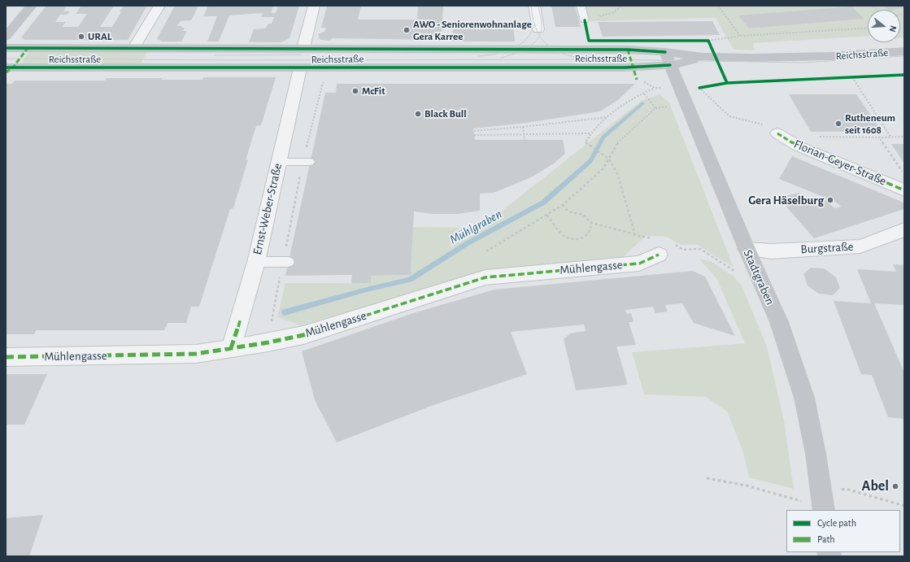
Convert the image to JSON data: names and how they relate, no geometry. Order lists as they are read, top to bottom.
{
  "streets": {
    "main road": ["Reichsstraße", "Stadtgraben"],
    "street": [
      "Florian-Geyer-Straße",
      "Ernst-Weber-Straße",
      "Burgstraße",
      "Mühlengasse"
    ]
  },
  "crossings": [
    ["Reichsstraße", "Ernst-Weber-Straße"],
    ["Reichsstraße", "Stadtgraben"],
    ["Ernst-Weber-Straße", "Mühlengasse"],
    ["Burgstraße", "Stadtgraben"]
  ],
  "water": ["Mühlgraben"],
  "places": [
    "AWO - Seniorenwohnanlage Gera Karree",
    "URAL",
    "McFit",
    "Black Bull",
    "Rutheneum seit 1608",
    "Gera Häselburg",
    "Abel"
  ],
  "legend": ["Cycle path", "Path"],
  "north": "right"
}
